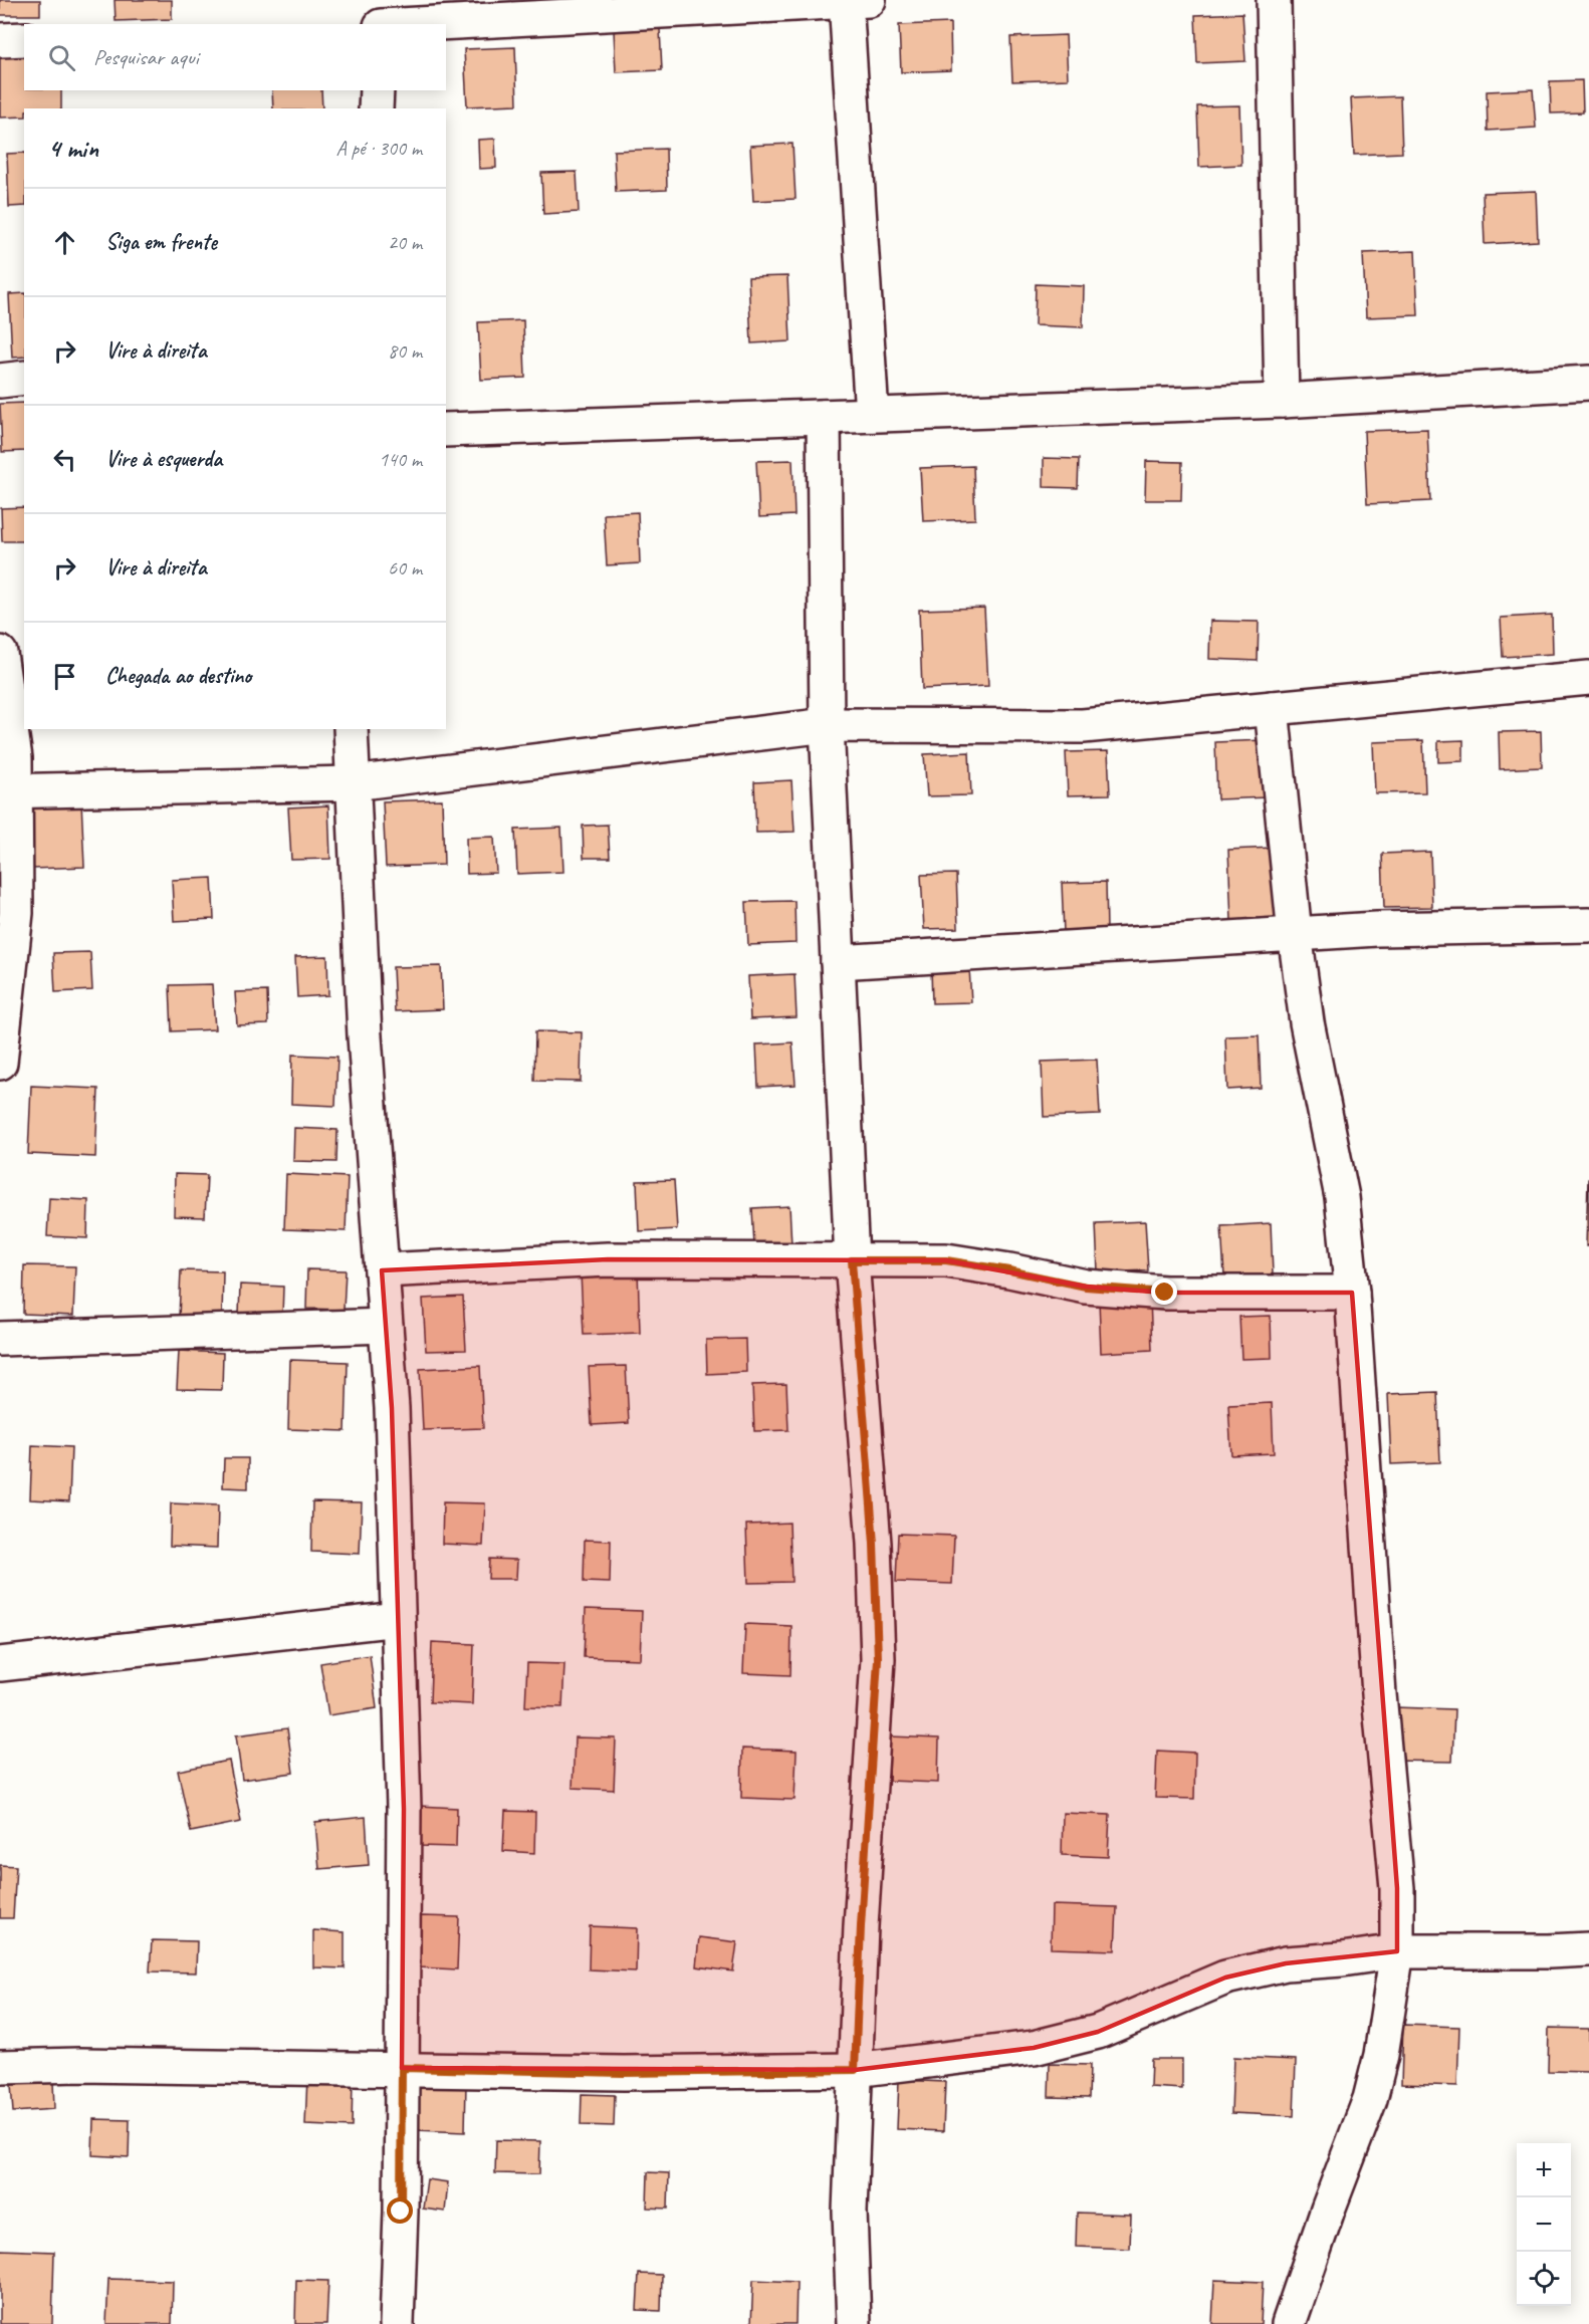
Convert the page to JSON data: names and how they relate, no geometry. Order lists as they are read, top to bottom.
{
  "page": {
    "search": "Pesquisar aqui",
    "heading": ["4 min", "A pé · 300 m"],
    "list": [
      ["Siga em frente", "20 m"],
      ["Vire à direita", "80 m"],
      ["Vire à esquerda", "140 m"],
      ["Vire à direita", "60 m"],
      "Chegada ao destino"
    ],
    "map_buttons": ["+", "−"]
  }
}
